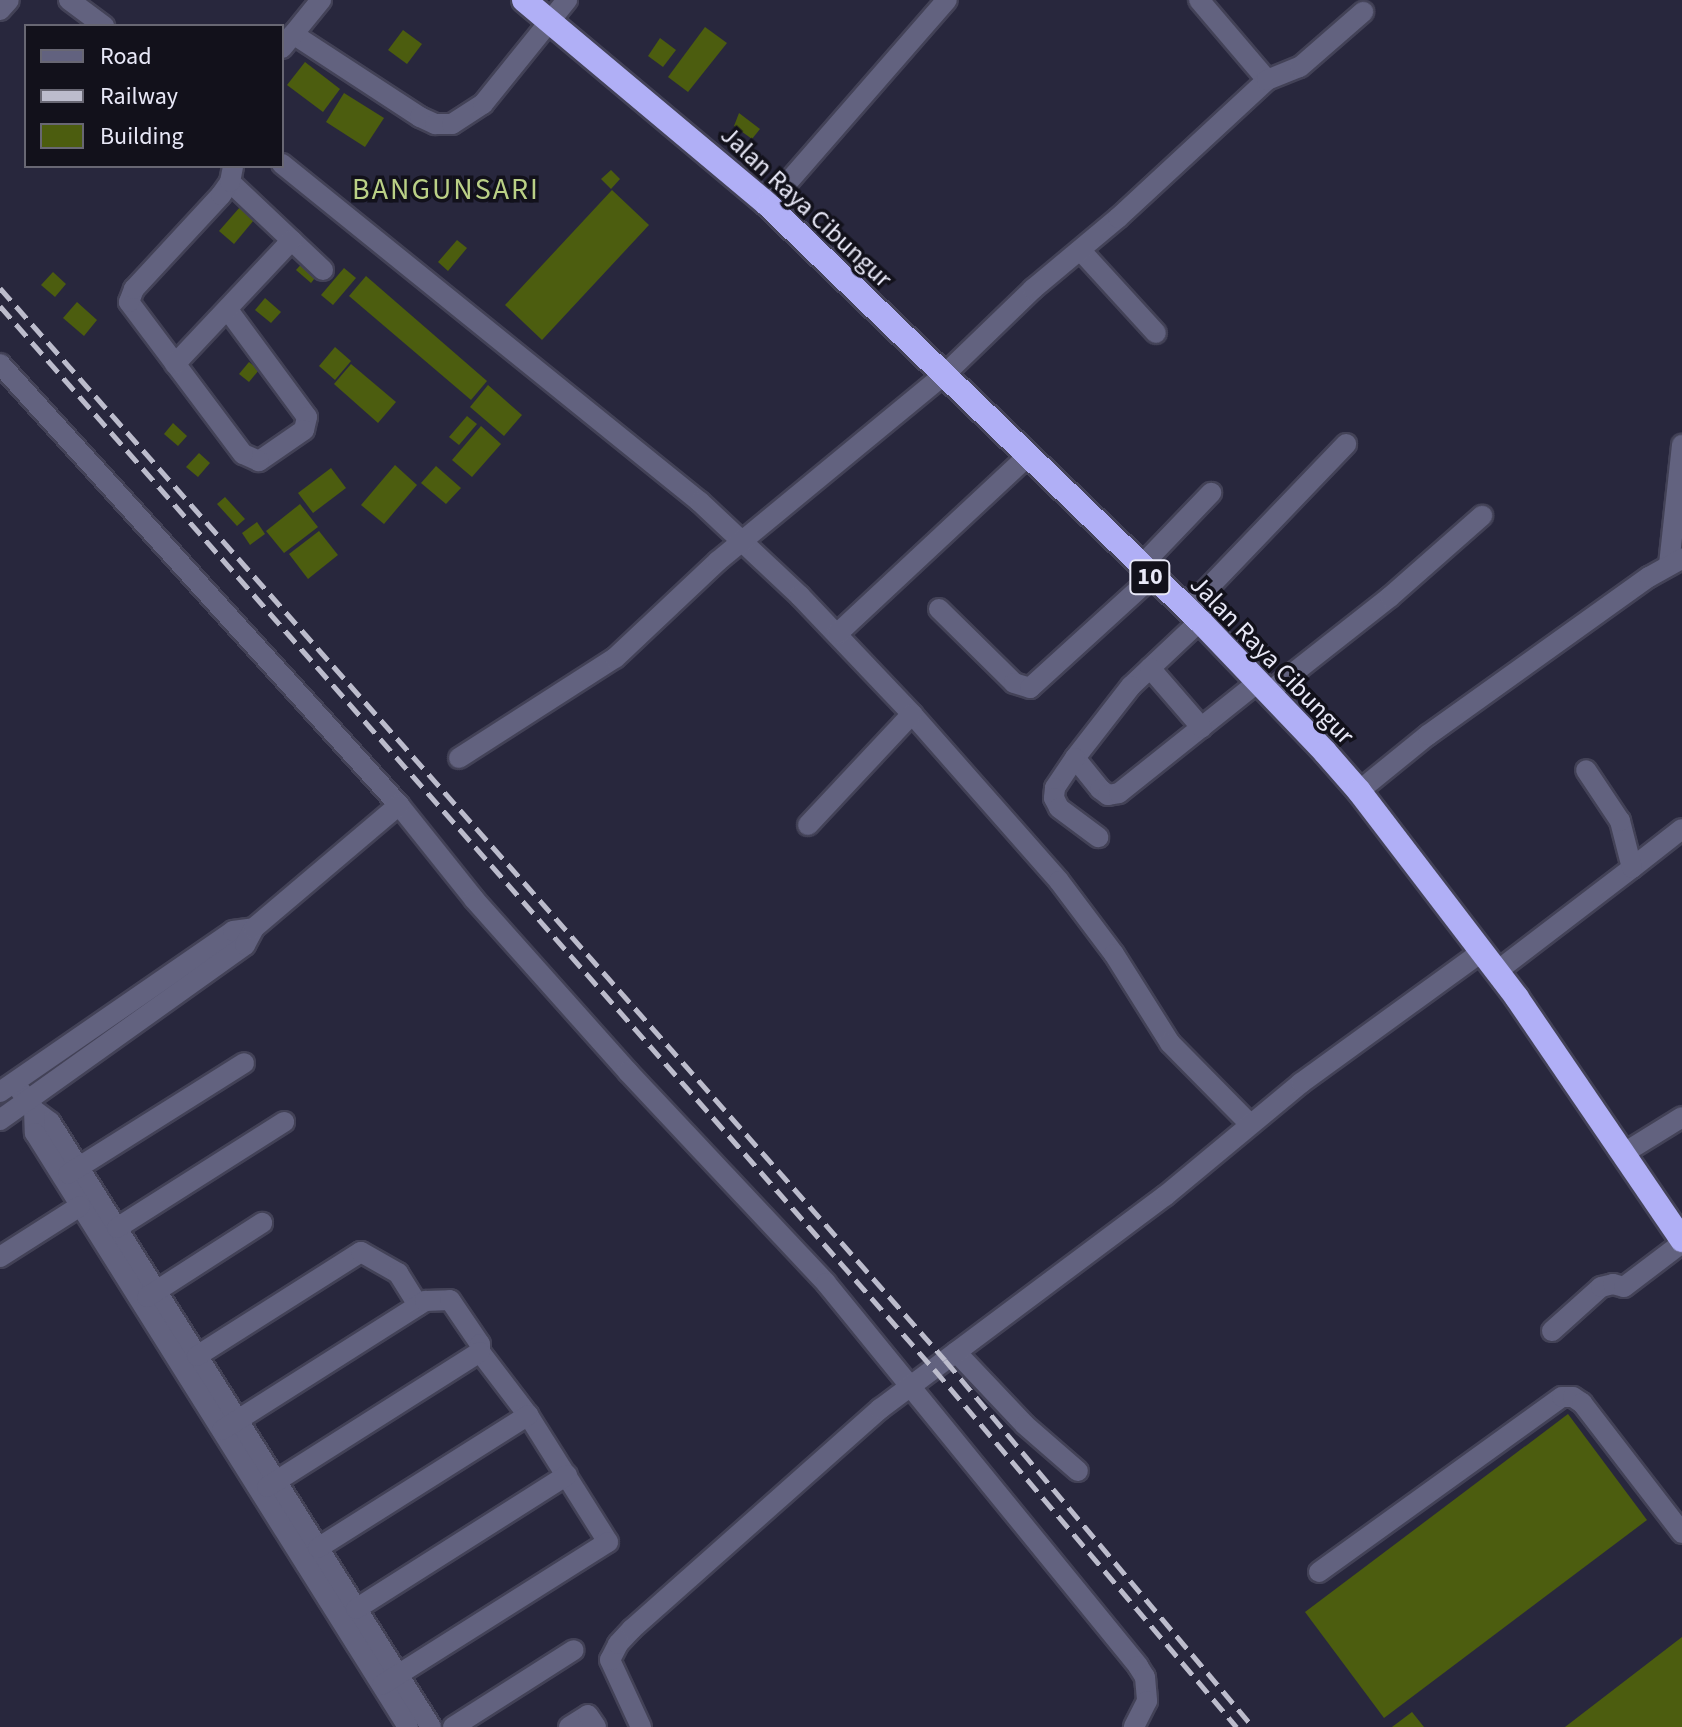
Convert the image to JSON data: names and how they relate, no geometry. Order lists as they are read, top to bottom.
{
  "streets": {
    "highway": ["Jalan Raya Cibungur", "10"]
  },
  "districts": ["BANGUNSARI"],
  "legend": ["Road", "Railway", "Building"]
}
